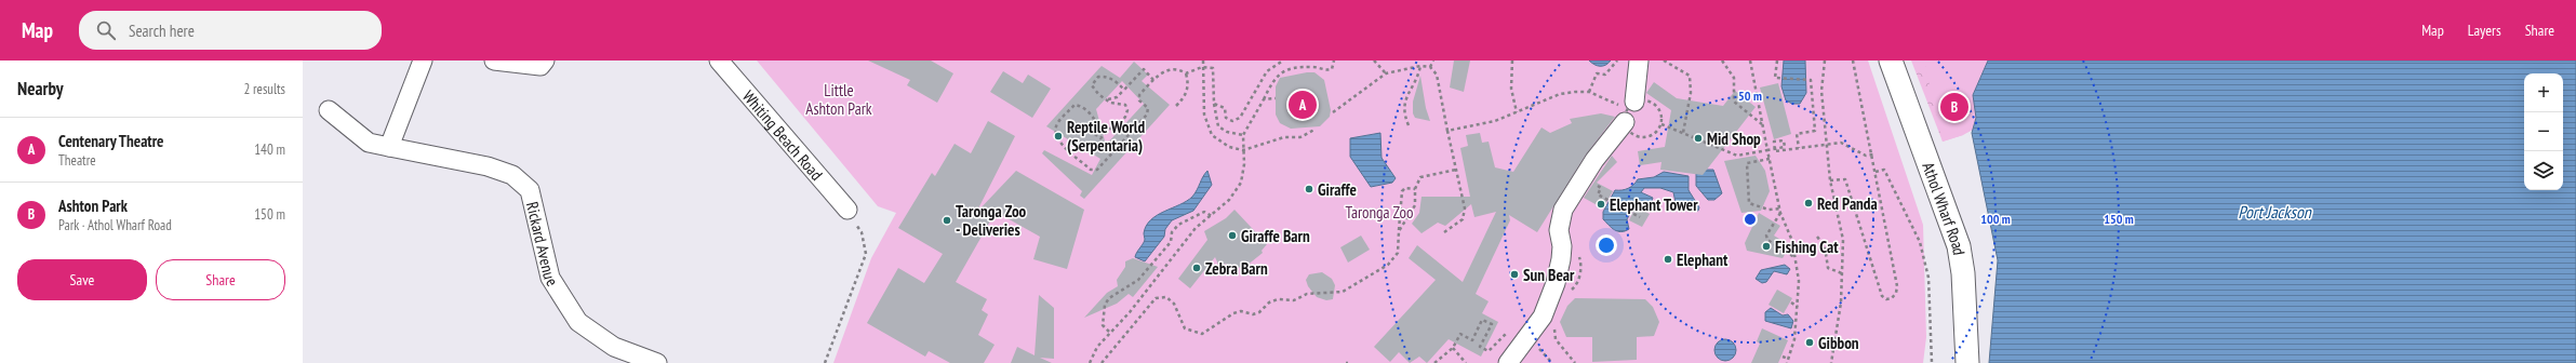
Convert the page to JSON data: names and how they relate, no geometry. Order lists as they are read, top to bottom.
{
  "streets": {
    "main road": ["Athol Wharf Road"],
    "street": ["Whiting Beach Road", "Rickard Avenue"]
  },
  "water": ["Port Jackson"],
  "parks": ["Little Ashton Park", "Taronga Zoo"],
  "places": [
    "Reptile World (Serpentaria)",
    "Mid Shop",
    "Giraffe",
    "Red Panda",
    "Elephant Tower",
    "Taronga Zoo - Deliveries",
    "Giraffe Barn",
    "Fishing Cat",
    "Elephant",
    "Zebra Barn",
    "Sun Bear",
    "Gibbon"
  ],
  "page": {
    "header": "Map",
    "search": "Search here",
    "nav": ["Map", "Layers", "Share"],
    "heading": ["Nearby", "2 results"],
    "map_buttons": ["+", "−"],
    "pins": ["A", "B"],
    "list": [
      {
        "mark": "A",
        "name": "Centenary Theatre",
        "note": "Theatre",
        "value": "140 m"
      },
      {
        "mark": "B",
        "name": "Ashton Park",
        "note": "Park · Athol Wharf Road",
        "value": "150 m"
      }
    ],
    "buttons": ["Save", "Share"]
  },
  "rings": ["50 m", "100 m", "150 m"]
}
